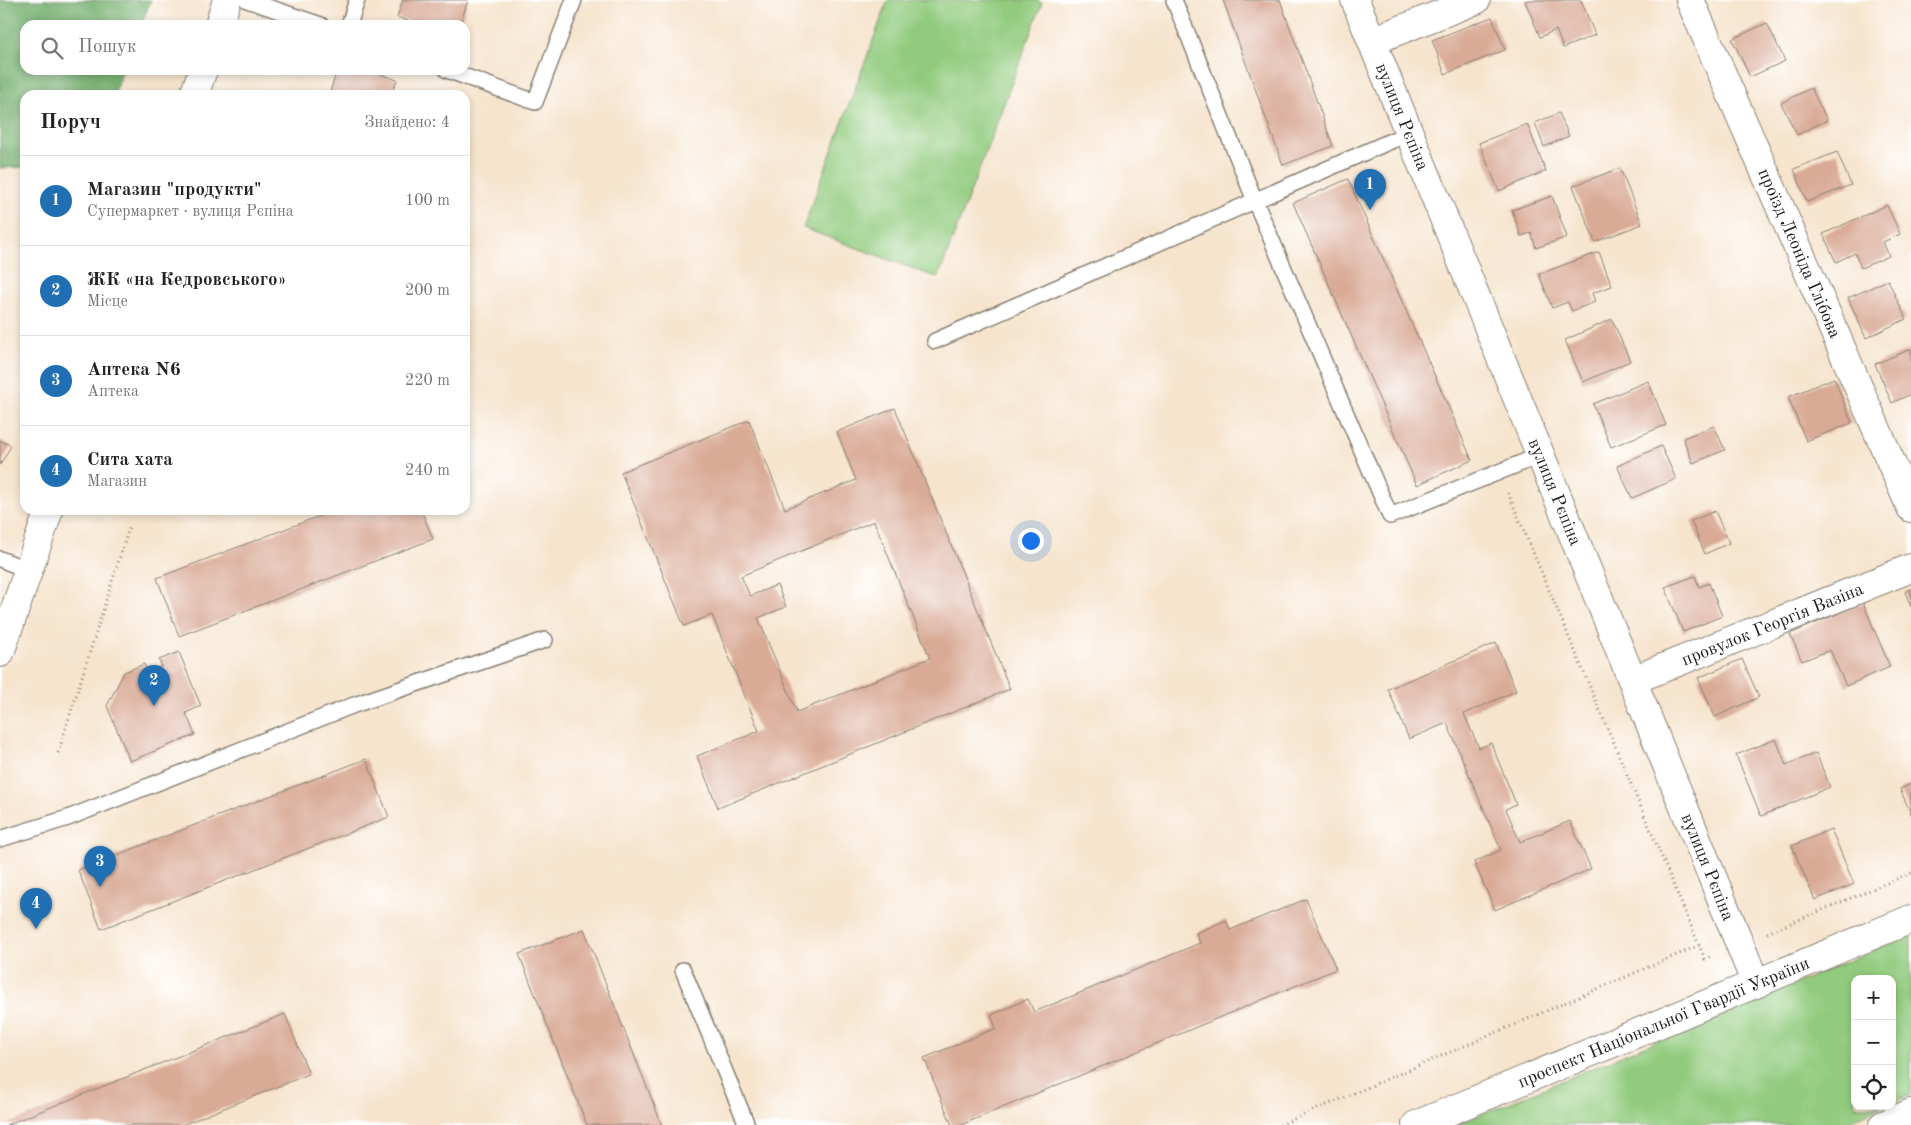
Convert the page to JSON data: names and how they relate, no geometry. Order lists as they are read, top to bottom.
{
  "streets": {
    "street": [
      "вулиця Рєпіна",
      "проїзд Леоніда Глібова",
      "провулок Георгія Вазіна",
      "проспект Національної Гвардії України"
    ]
  },
  "crossings": [
    ["вулиця Рєпіна", "провулок Георгія Вазіна"],
    ["вулиця Рєпіна", "проспект Національної Гвардії України"]
  ],
  "page": {
    "search": "Пошук",
    "heading": ["Поруч", "Знайдено: 4"],
    "list": [
      {
        "mark": "1",
        "name": "Магазин \"продукти\"",
        "note": "Супермаркет · вулиця Рєпіна",
        "value": "100 m"
      },
      {
        "mark": "2",
        "name": "ЖК «на Кедровського»",
        "note": "Місце",
        "value": "200 m"
      },
      {
        "mark": "3",
        "name": "Аптека N6",
        "note": "Аптека",
        "value": "220 m"
      },
      {
        "mark": "4",
        "name": "Сита хата",
        "note": "Магазин",
        "value": "240 m"
      }
    ],
    "pins": [
      "1",
      "2",
      "3",
      "4"
    ],
    "map_buttons": ["+", "−"]
  }
}
